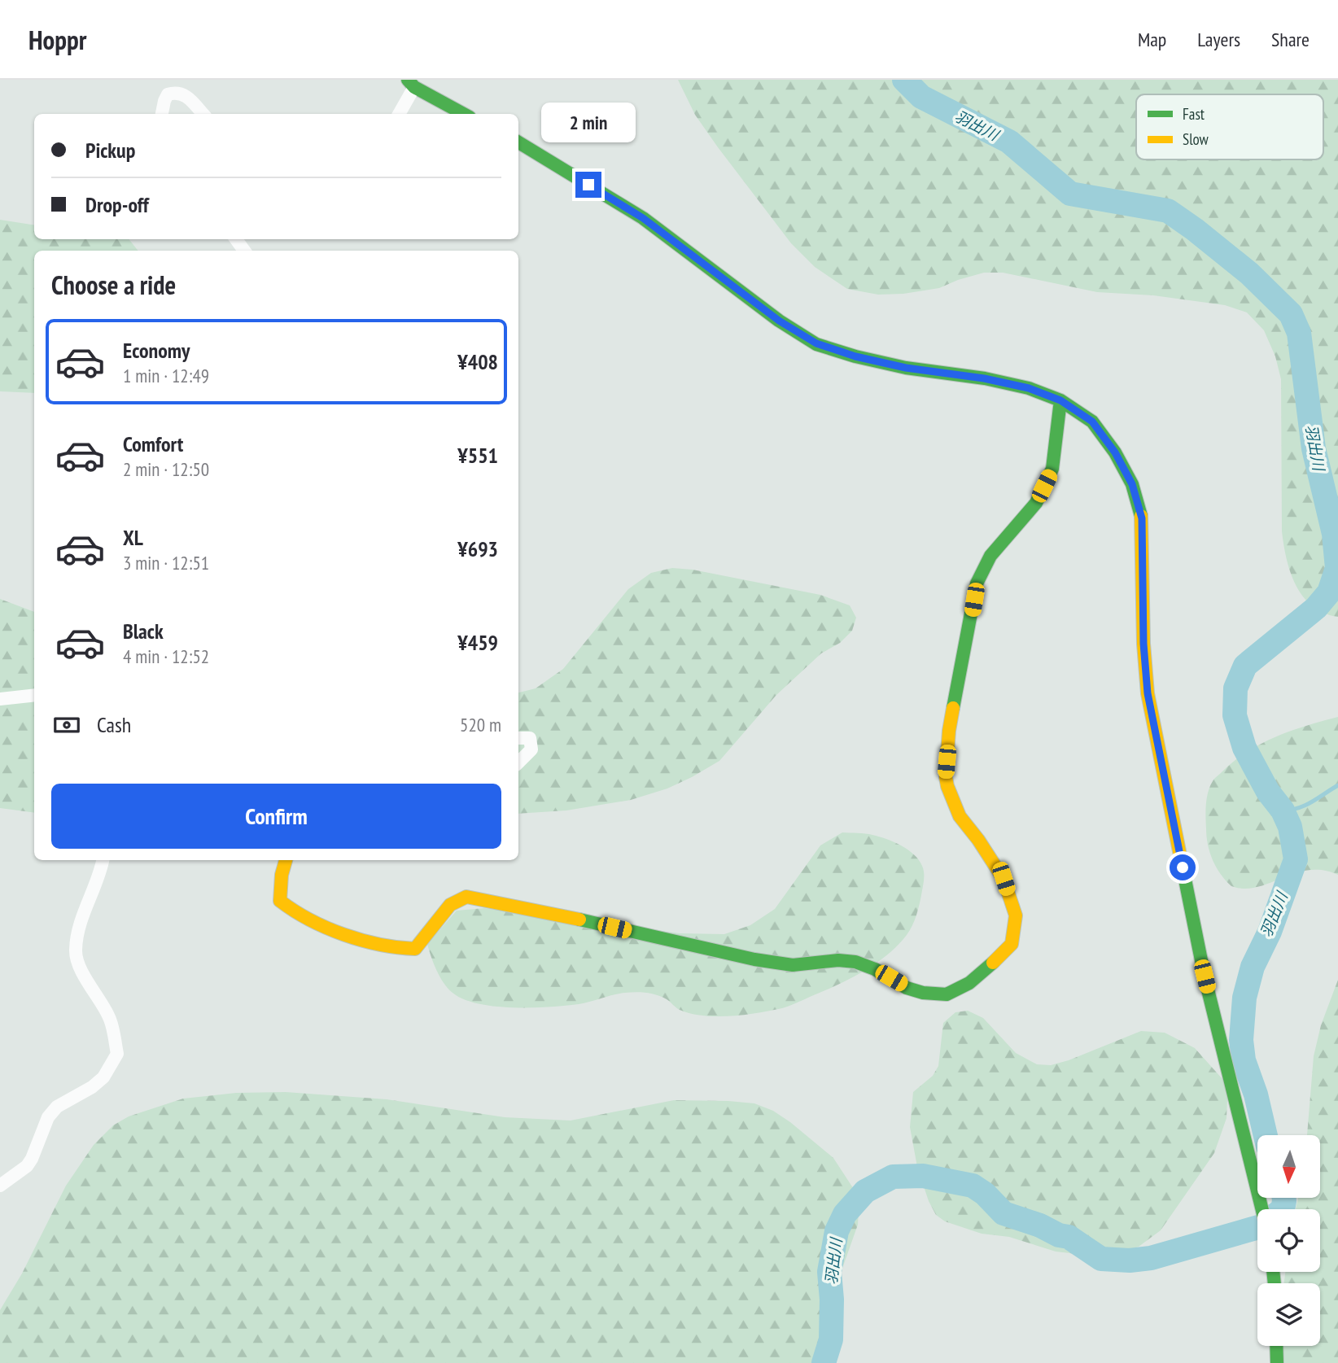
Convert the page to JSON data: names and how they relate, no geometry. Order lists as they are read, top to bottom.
{
  "water": ["羽出川"],
  "legend": ["Fast", "Slow"],
  "north": "bottom",
  "page": {
    "header": "Hoppr",
    "nav": ["Map", "Layers", "Share"],
    "bubble": "2 min",
    "banner": ["Pickup", "Drop-off"],
    "heading": "Choose a ride",
    "list": [
      {
        "name": "Economy",
        "note": "1 min · 12:49",
        "value": "¥408"
      },
      {
        "name": "Comfort",
        "note": "2 min · 12:50",
        "value": "¥551"
      },
      {
        "name": "XL",
        "note": "3 min · 12:51",
        "value": "¥693"
      },
      {
        "name": "Black",
        "note": "4 min · 12:52",
        "value": "¥459"
      }
    ],
    "pay": ["Cash", "520 m"],
    "buttons": "Confirm"
  }
}
